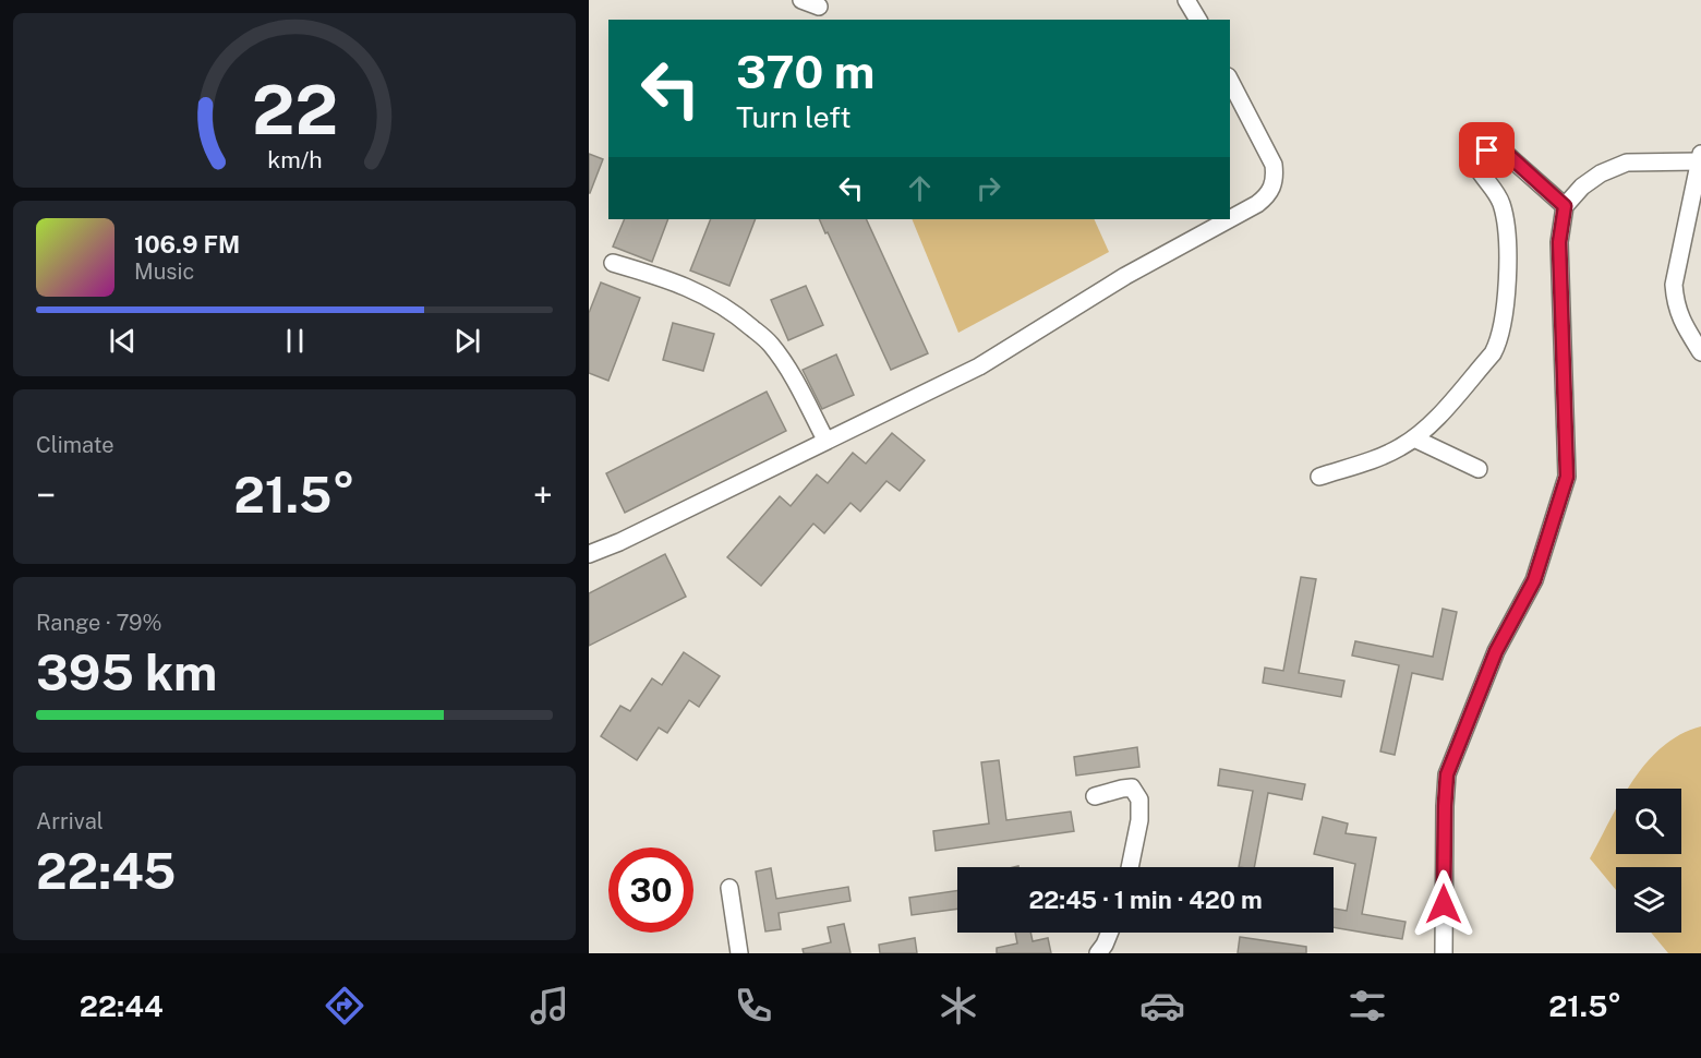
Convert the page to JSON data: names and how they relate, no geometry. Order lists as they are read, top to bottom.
{
  "page": {
    "turn": ["370 m", "Turn left"],
    "song": ["106.9 FM", "Music"],
    "tile": [
      "Climate",
      ["Range · 79%", "395 km"],
      ["Arrival", "22:45"]
    ],
    "heat": ["−", "21.5°", "+"],
    "limit": "30",
    "trip": "22:45 · 1 min · 420 m",
    "tabs": ["22:44", "21.5°"],
    "gauge": ["22", "km/h"]
  }
}
